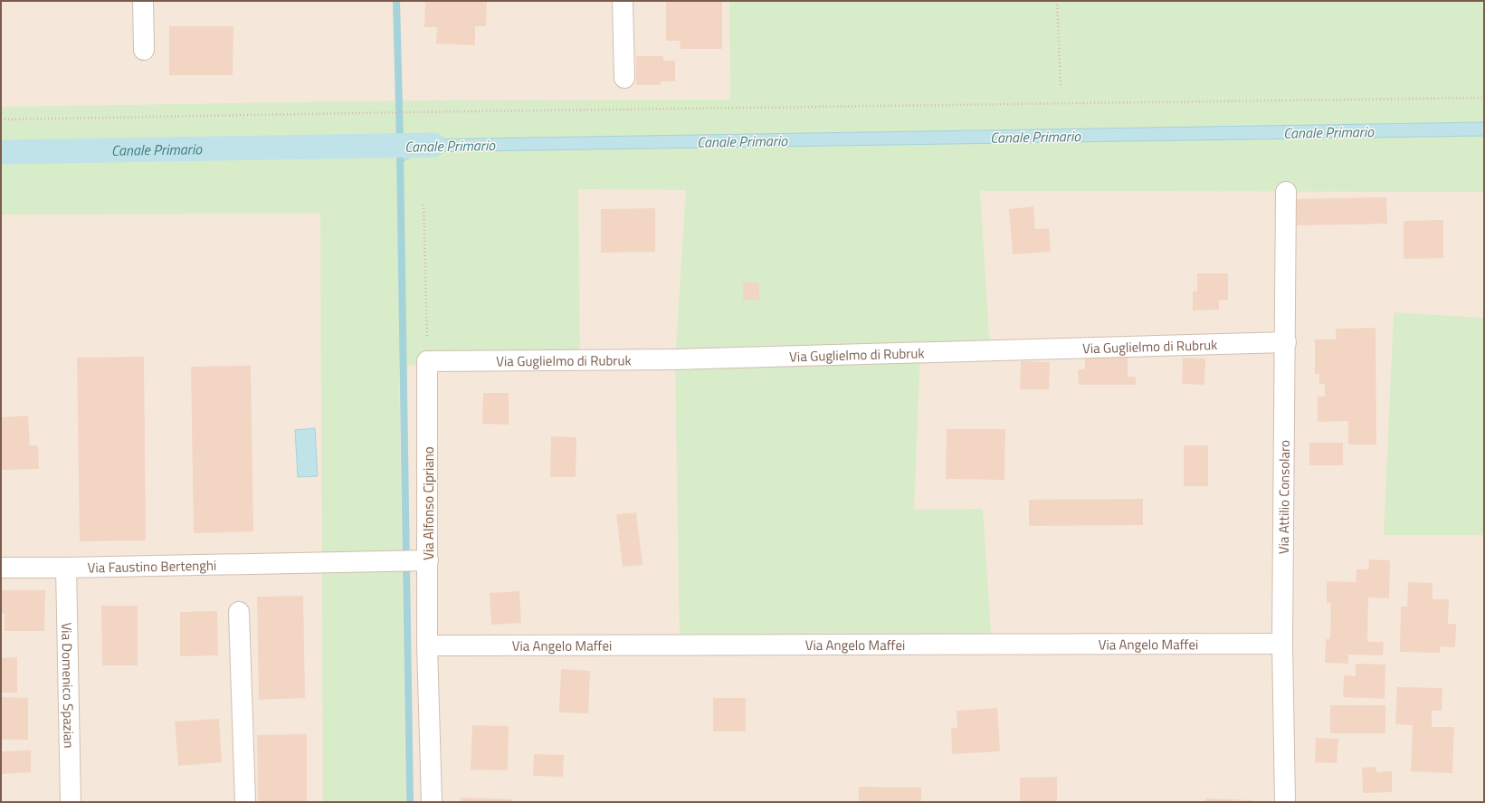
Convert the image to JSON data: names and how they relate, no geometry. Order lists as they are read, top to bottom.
{
  "streets": {
    "street": [
      "Via Guglielmo di Rubruk",
      "Via Attilio Consolaro",
      "Via Alfonso Cipriano",
      "Via Faustino Bertenghi",
      "Via Angelo Maffei",
      "Via Domenico Spazian"
    ]
  },
  "crossings": [
    ["Via Guglielmo di Rubruk", "Via Attilio Consolaro"],
    ["Via Guglielmo di Rubruk", "Via Alfonso Cipriano"],
    ["Via Attilio Consolaro", "Via Angelo Maffei"],
    ["Via Alfonso Cipriano", "Via Faustino Bertenghi"],
    ["Via Alfonso Cipriano", "Via Angelo Maffei"],
    ["Via Faustino Bertenghi", "Via Domenico Spazian"]
  ],
  "water": ["Canale Primario"]
}
